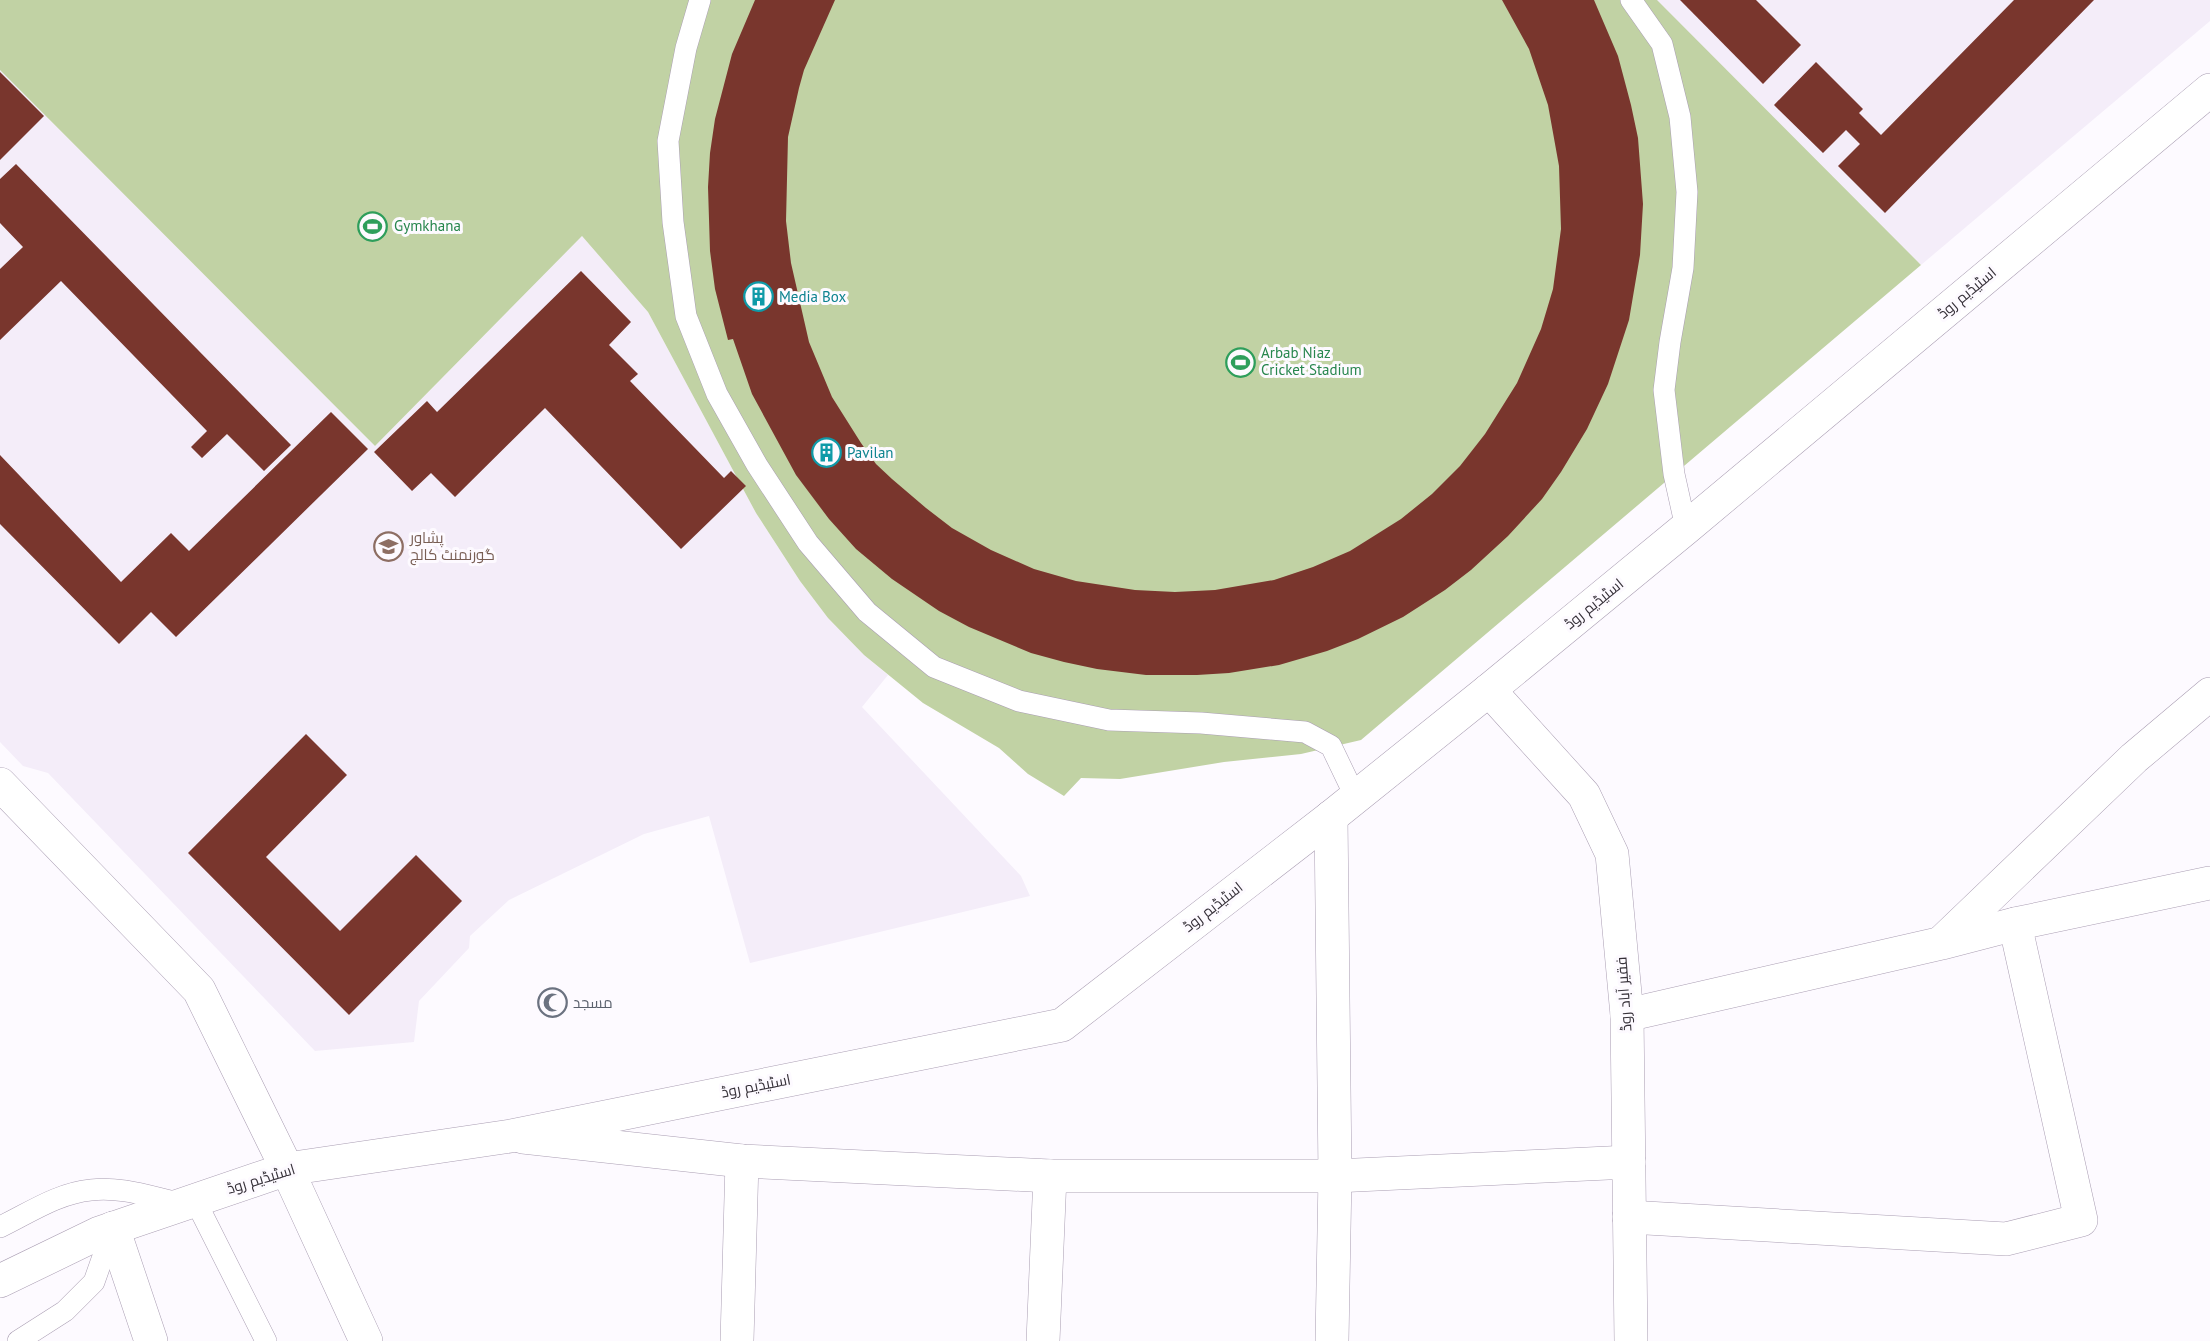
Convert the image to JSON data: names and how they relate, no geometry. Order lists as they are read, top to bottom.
{
  "streets": {
    "street": ["اسٹیڈیم روڈ", "فقیر آباد روڈ"]
  },
  "crossings": [
    ["اسٹیڈیم روڈ", "فقیر آباد روڈ"]
  ],
  "places": {
    "sports": ["Gymkhana", "Arbab Niaz Cricket Stadium"],
    "building": ["Media Box", "Pavilan"],
    "school or university": ["پشاور گورنمنٹ کالج"],
    "mosque": ["مسجد"]
  }
}
